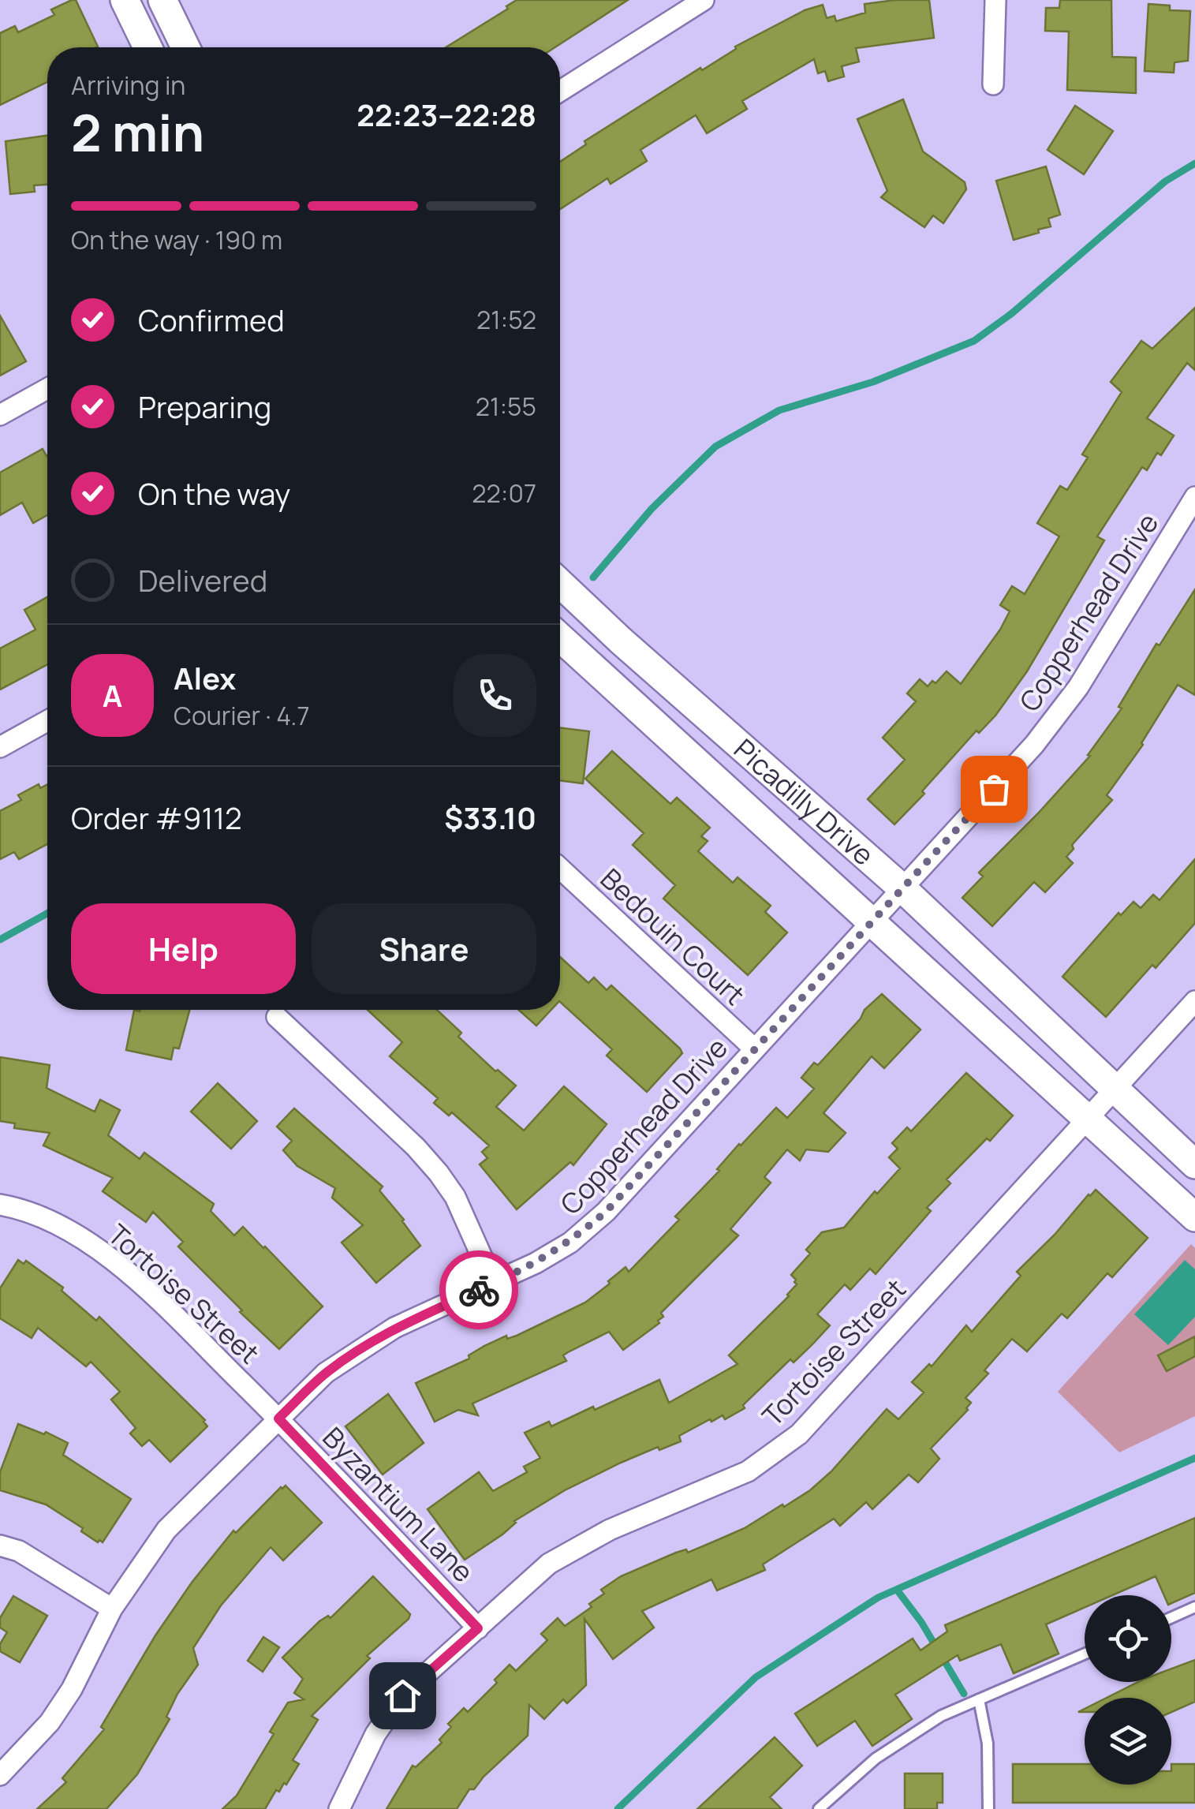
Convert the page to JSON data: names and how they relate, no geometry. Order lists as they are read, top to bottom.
{
  "streets": {
    "street": [
      "Copperhead Drive",
      "Picadilly Drive",
      "Bedouin Court",
      "Tortoise Street",
      "Byzantium Lane"
    ]
  },
  "crossings": [
    ["Copperhead Drive", "Picadilly Drive"],
    ["Copperhead Drive", "Bedouin Court"],
    ["Copperhead Drive", "Tortoise Street"],
    ["Copperhead Drive", "Byzantium Lane"],
    ["Picadilly Drive", "Tortoise Street"],
    ["Tortoise Street", "Byzantium Lane"]
  ],
  "page": {
    "heading": ["2 min", "Arriving in", "22:23–22:28"],
    "panel": [
      "Alex",
      "Courier · 4.7",
      "Order #9112",
      "$33.10"
    ],
    "bar": "On the way · 190 m",
    "list": [
      ["Confirmed", "21:52"],
      ["Preparing", "21:55"],
      ["On the way", "22:07"],
      "Delivered"
    ],
    "round": "A",
    "buttons": ["Help", "Share"]
  }
}
